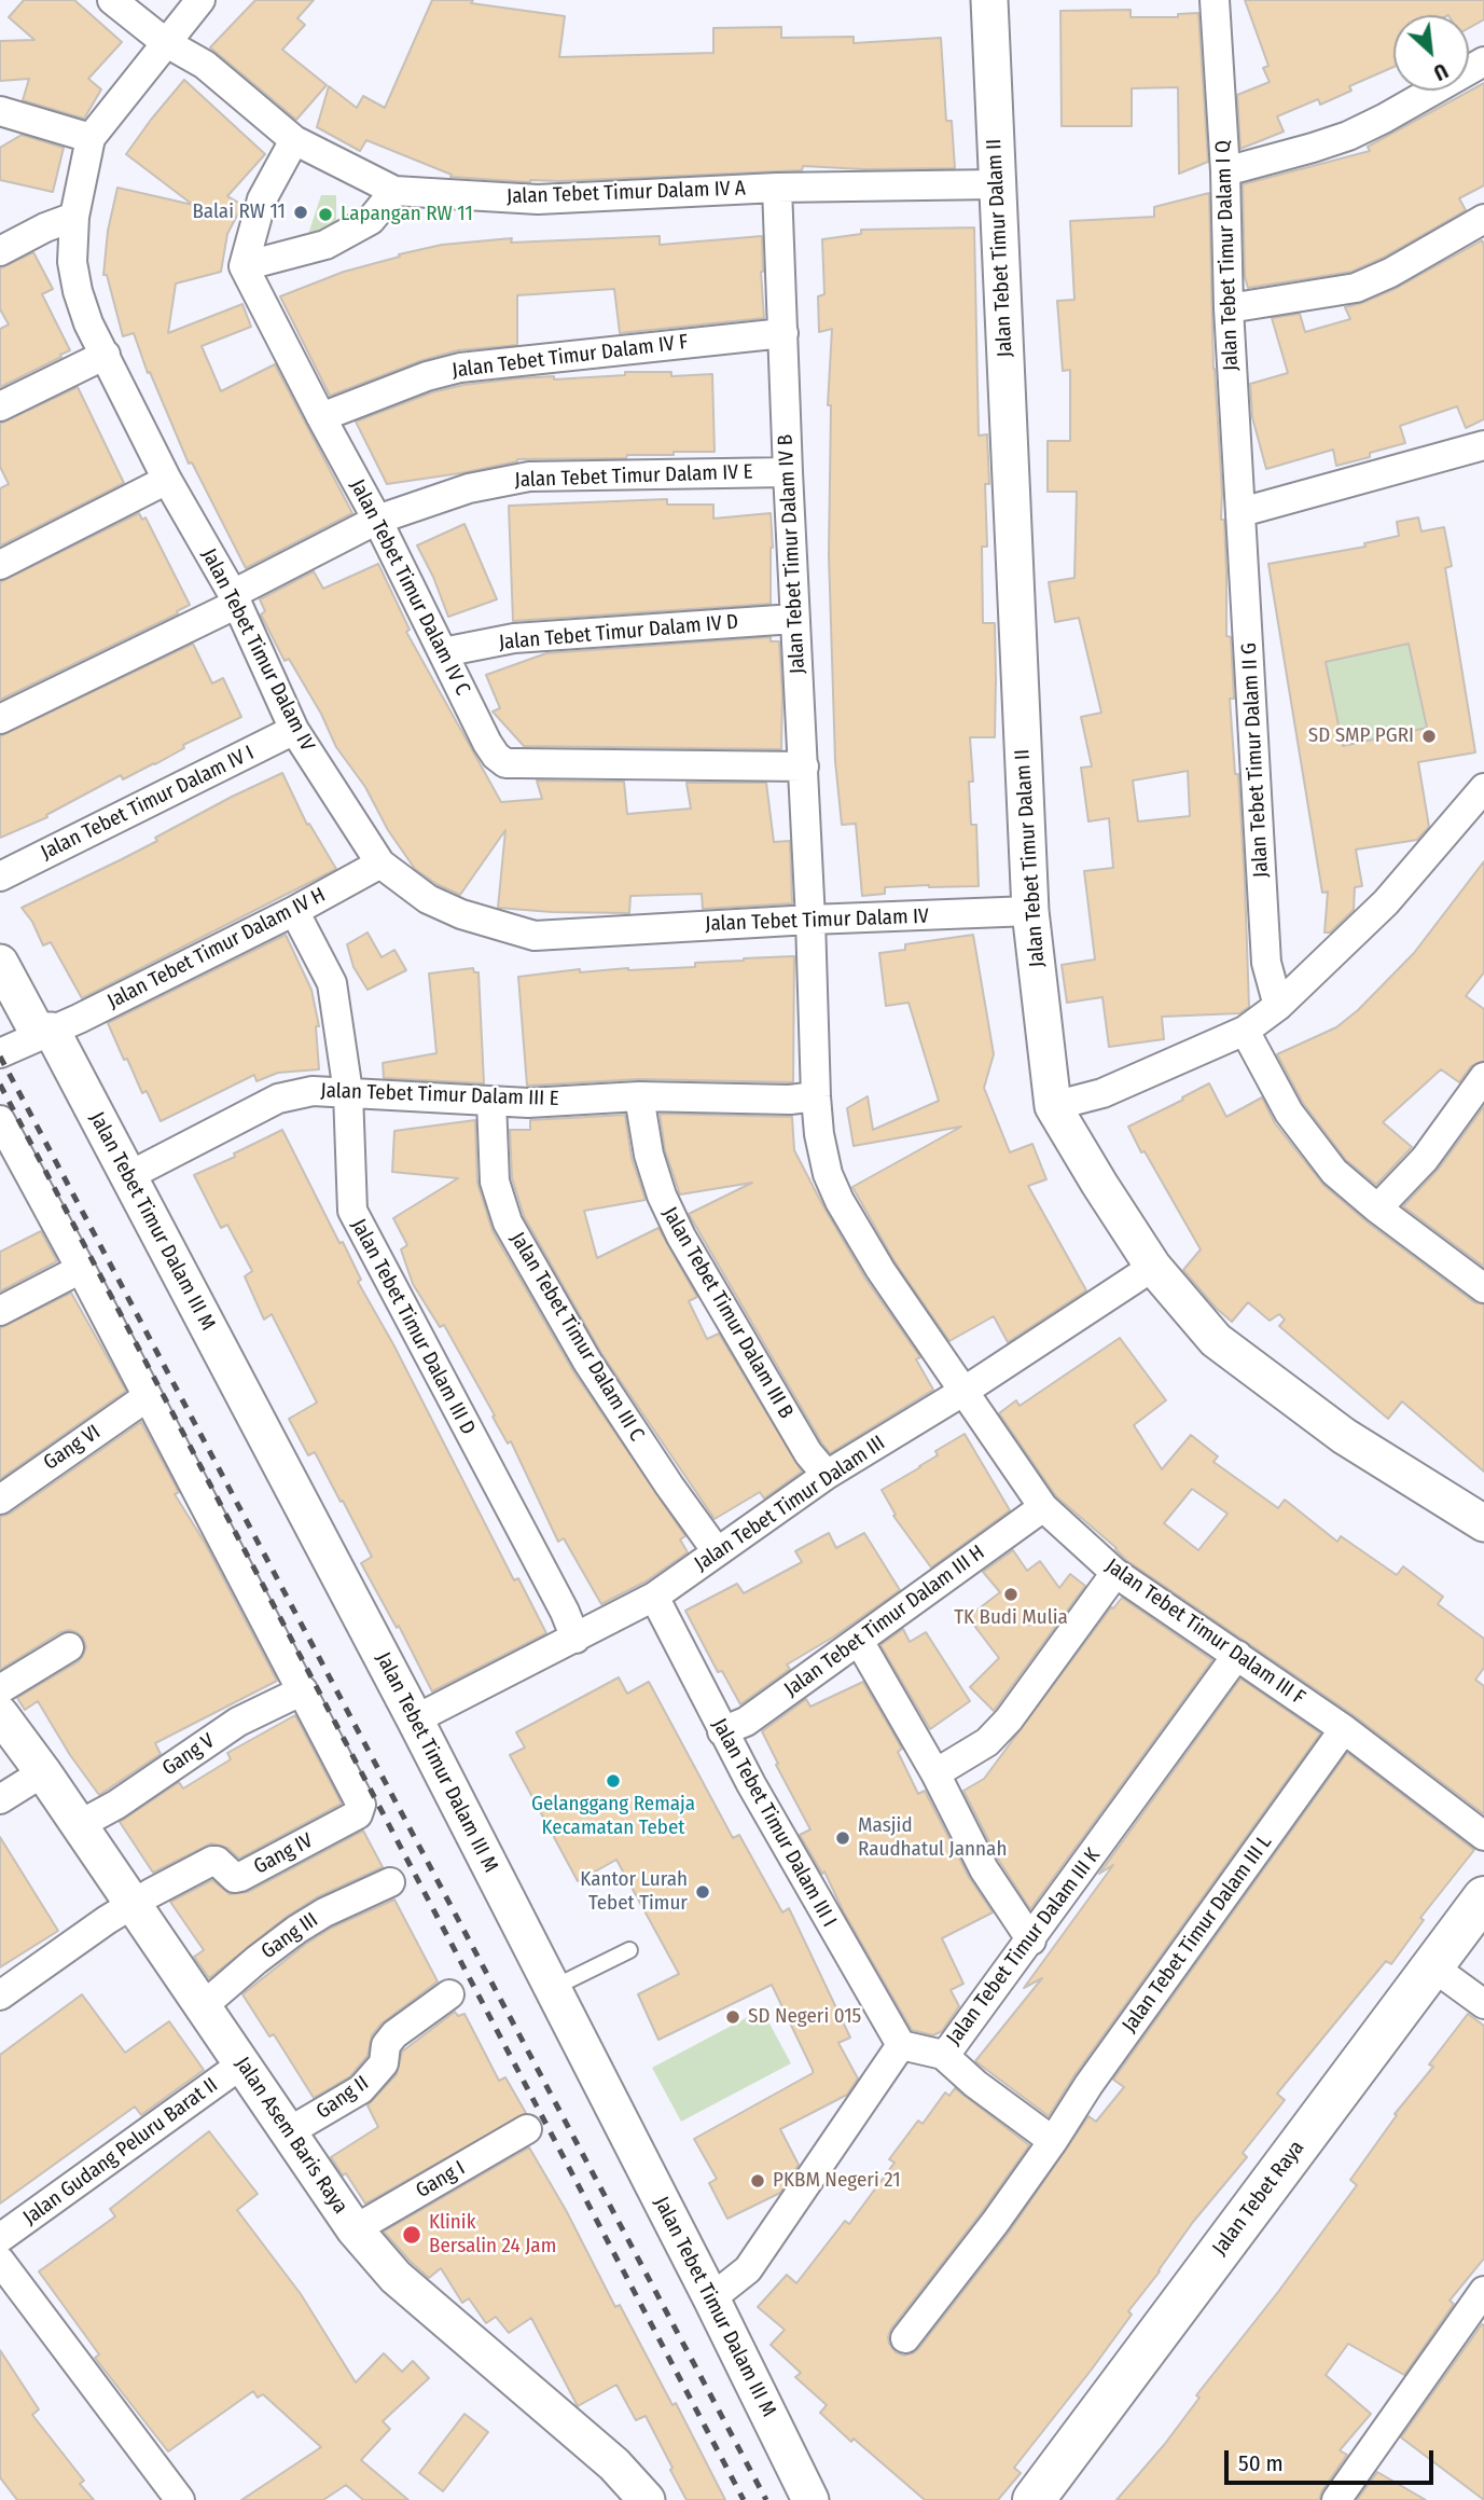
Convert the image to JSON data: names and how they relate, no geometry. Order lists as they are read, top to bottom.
{
  "streets": {
    "main road": ["Jalan Tebet Raya"],
    "street": [
      "Jalan Tebet Timur Dalam IV A",
      "Jalan Tebet Timur Dalam II",
      "Jalan Tebet Timur Dalam I Q",
      "Jalan Tebet Timur Dalam IV F",
      "Jalan Tebet Timur Dalam IV E",
      "Jalan Tebet Timur Dalam IV B",
      "Jalan Tebet Timur Dalam IV C",
      "Jalan Tebet Timur Dalam IV D",
      "Jalan Tebet Timur Dalam IV",
      "Jalan Tebet Timur Dalam II G",
      "Jalan Tebet Timur Dalam IV I",
      "Jalan Tebet Timur Dalam IV H",
      "Jalan Tebet Timur Dalam III E",
      "Jalan Tebet Timur Dalam III M",
      "Jalan Tebet Timur Dalam III B",
      "Jalan Tebet Timur Dalam III D",
      "Jalan Tebet Timur Dalam III C",
      "Gang VI",
      "Jalan Tebet Timur Dalam III",
      "Jalan Tebet Timur Dalam III H",
      "Jalan Tebet Timur Dalam III F",
      "Gang V",
      "Jalan Tebet Timur Dalam III I",
      "Gang IV",
      "Jalan Tebet Timur Dalam III L",
      "Gang III",
      "Jalan Tebet Timur Dalam III K",
      "Gang II",
      "Jalan Asem Baris Raya",
      "Jalan Gudang Peluru Barat II",
      "Gang I"
    ]
  },
  "crossings": [
    ["Jalan Tebet Timur Dalam IV A", "Jalan Tebet Timur Dalam II"],
    ["Jalan Tebet Timur Dalam IV A", "Jalan Tebet Timur Dalam IV B"],
    ["Jalan Tebet Timur Dalam IV A", "Jalan Tebet Timur Dalam IV"],
    ["Jalan Tebet Timur Dalam II", "Jalan Tebet Timur Dalam IV"],
    ["Jalan Tebet Timur Dalam II", "Jalan Tebet Timur Dalam III"],
    ["Jalan Tebet Timur Dalam I Q", "Jalan Tebet Timur Dalam II G"],
    ["Jalan Tebet Timur Dalam IV F", "Jalan Tebet Timur Dalam IV B"],
    ["Jalan Tebet Timur Dalam IV F", "Jalan Tebet Timur Dalam IV C"],
    ["Jalan Tebet Timur Dalam IV E", "Jalan Tebet Timur Dalam IV B"],
    ["Jalan Tebet Timur Dalam IV E", "Jalan Tebet Timur Dalam IV C"],
    ["Jalan Tebet Timur Dalam IV E", "Jalan Tebet Timur Dalam IV"],
    ["Jalan Tebet Timur Dalam IV B", "Jalan Tebet Timur Dalam IV C"],
    ["Jalan Tebet Timur Dalam IV B", "Jalan Tebet Timur Dalam IV D"],
    ["Jalan Tebet Timur Dalam IV B", "Jalan Tebet Timur Dalam IV"],
    ["Jalan Tebet Timur Dalam IV B", "Jalan Tebet Timur Dalam III E"],
    ["Jalan Tebet Timur Dalam IV B", "Jalan Tebet Timur Dalam III F"],
    ["Jalan Tebet Timur Dalam IV C", "Jalan Tebet Timur Dalam IV D"],
    ["Jalan Tebet Timur Dalam IV", "Jalan Tebet Timur Dalam IV I"],
    ["Jalan Tebet Timur Dalam IV", "Jalan Tebet Timur Dalam IV H"],
    ["Jalan Tebet Timur Dalam IV H", "Jalan Tebet Timur Dalam III M"],
    ["Jalan Tebet Timur Dalam IV H", "Jalan Tebet Timur Dalam III D"],
    ["Jalan Tebet Timur Dalam III E", "Jalan Tebet Timur Dalam III M"],
    ["Jalan Tebet Timur Dalam III E", "Jalan Tebet Timur Dalam III B"],
    ["Jalan Tebet Timur Dalam III E", "Jalan Tebet Timur Dalam III D"],
    ["Jalan Tebet Timur Dalam III E", "Jalan Tebet Timur Dalam III C"],
    ["Jalan Tebet Timur Dalam III E", "Jalan Tebet Timur Dalam III F"],
    ["Jalan Tebet Timur Dalam III M", "Jalan Tebet Timur Dalam III"],
    ["Jalan Tebet Timur Dalam III B", "Jalan Tebet Timur Dalam III"],
    ["Jalan Tebet Timur Dalam III D", "Jalan Tebet Timur Dalam III"],
    ["Jalan Tebet Timur Dalam III C", "Jalan Tebet Timur Dalam III"],
    ["Jalan Tebet Timur Dalam III", "Jalan Tebet Timur Dalam III F"],
    ["Jalan Tebet Timur Dalam III", "Jalan Tebet Timur Dalam III I"],
    ["Jalan Tebet Timur Dalam III H", "Jalan Tebet Timur Dalam III F"],
    ["Jalan Tebet Timur Dalam III H", "Jalan Tebet Timur Dalam III I"],
    ["Jalan Tebet Timur Dalam III F", "Jalan Tebet Timur Dalam III L"],
    ["Jalan Tebet Timur Dalam III F", "Jalan Tebet Timur Dalam III K"],
    ["Gang V", "Gang IV"],
    ["Gang V", "Jalan Asem Baris Raya"],
    ["Jalan Tebet Timur Dalam III I", "Jalan Tebet Timur Dalam III K"],
    ["Gang IV", "Jalan Asem Baris Raya"],
    ["Gang III", "Jalan Asem Baris Raya"],
    ["Gang II", "Jalan Asem Baris Raya"],
    ["Jalan Asem Baris Raya", "Jalan Gudang Peluru Barat II"],
    ["Jalan Asem Baris Raya", "Gang I"]
  ],
  "places": [
    "Balai RW 11",
    "Lapangan RW 11",
    "SD SMP PGRI",
    "TK Budi Mulia",
    "Gelanggang Remaja Kecamatan Tebet",
    "Masjid Raudhatul Jannah",
    "Kantor Lurah Tebet Timur",
    "SD Negeri 015",
    "PKBM Negeri 21",
    "Klinik Bersalin 24 Jam"
  ],
  "scale_bar": "50 m",
  "north": "bottom right"
}
